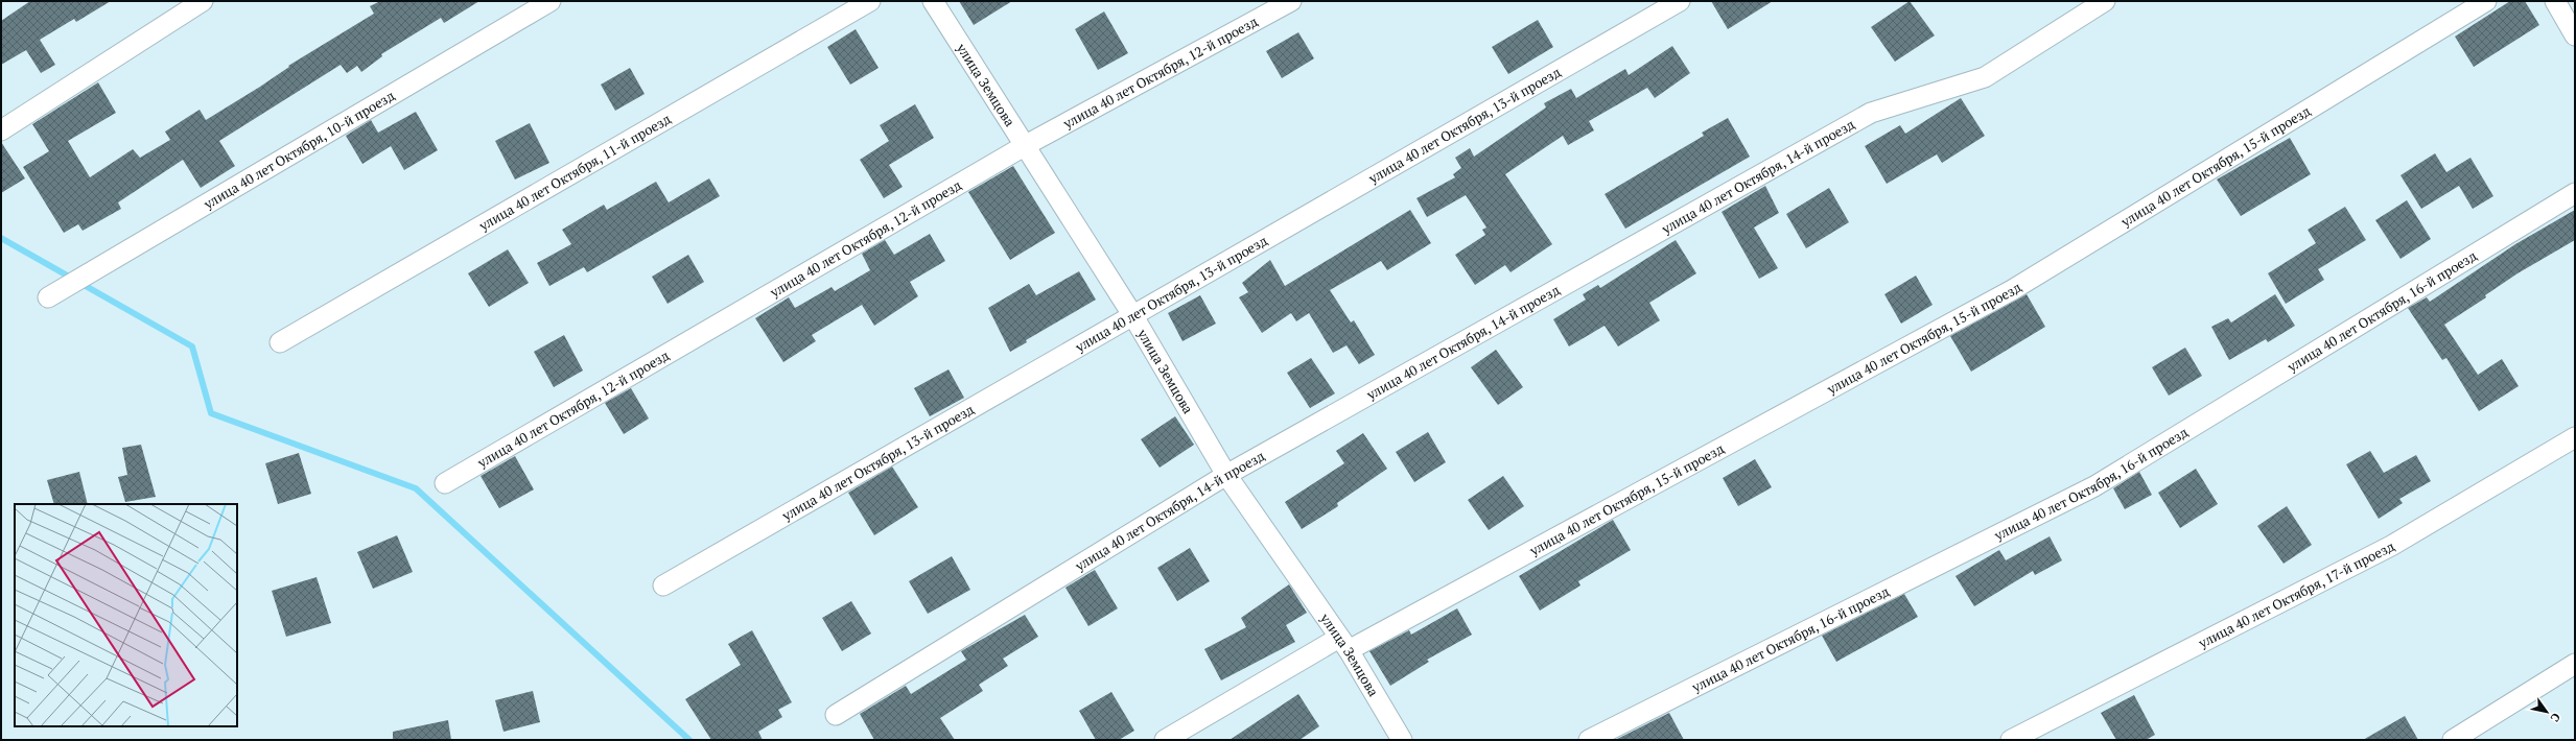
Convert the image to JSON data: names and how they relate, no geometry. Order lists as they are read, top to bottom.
{
  "streets": {
    "street": [
      "улица 40 лет Октября, 12-й проезд",
      "улица Земцова",
      "улица 40 лет Октября, 13-й проезд",
      "улица 40 лет Октября, 10-й проезд",
      "улица 40 лет Октября, 15-й проезд",
      "улица 40 лет Октября, 11-й проезд",
      "улица 40 лет Октября, 14-й проезд",
      "улица 40 лет Октября, 16-й проезд",
      "улица 40 лет Октября, 17-й проезд"
    ]
  },
  "crossings": [
    ["улица 40 лет Октября, 12-й проезд", "улица Земцова"],
    ["улица Земцова", "улица 40 лет Октября, 13-й проезд"],
    ["улица Земцова", "улица 40 лет Октября, 15-й проезд"],
    ["улица Земцова", "улица 40 лет Октября, 14-й проезд"]
  ],
  "north": "bottom right"
}
